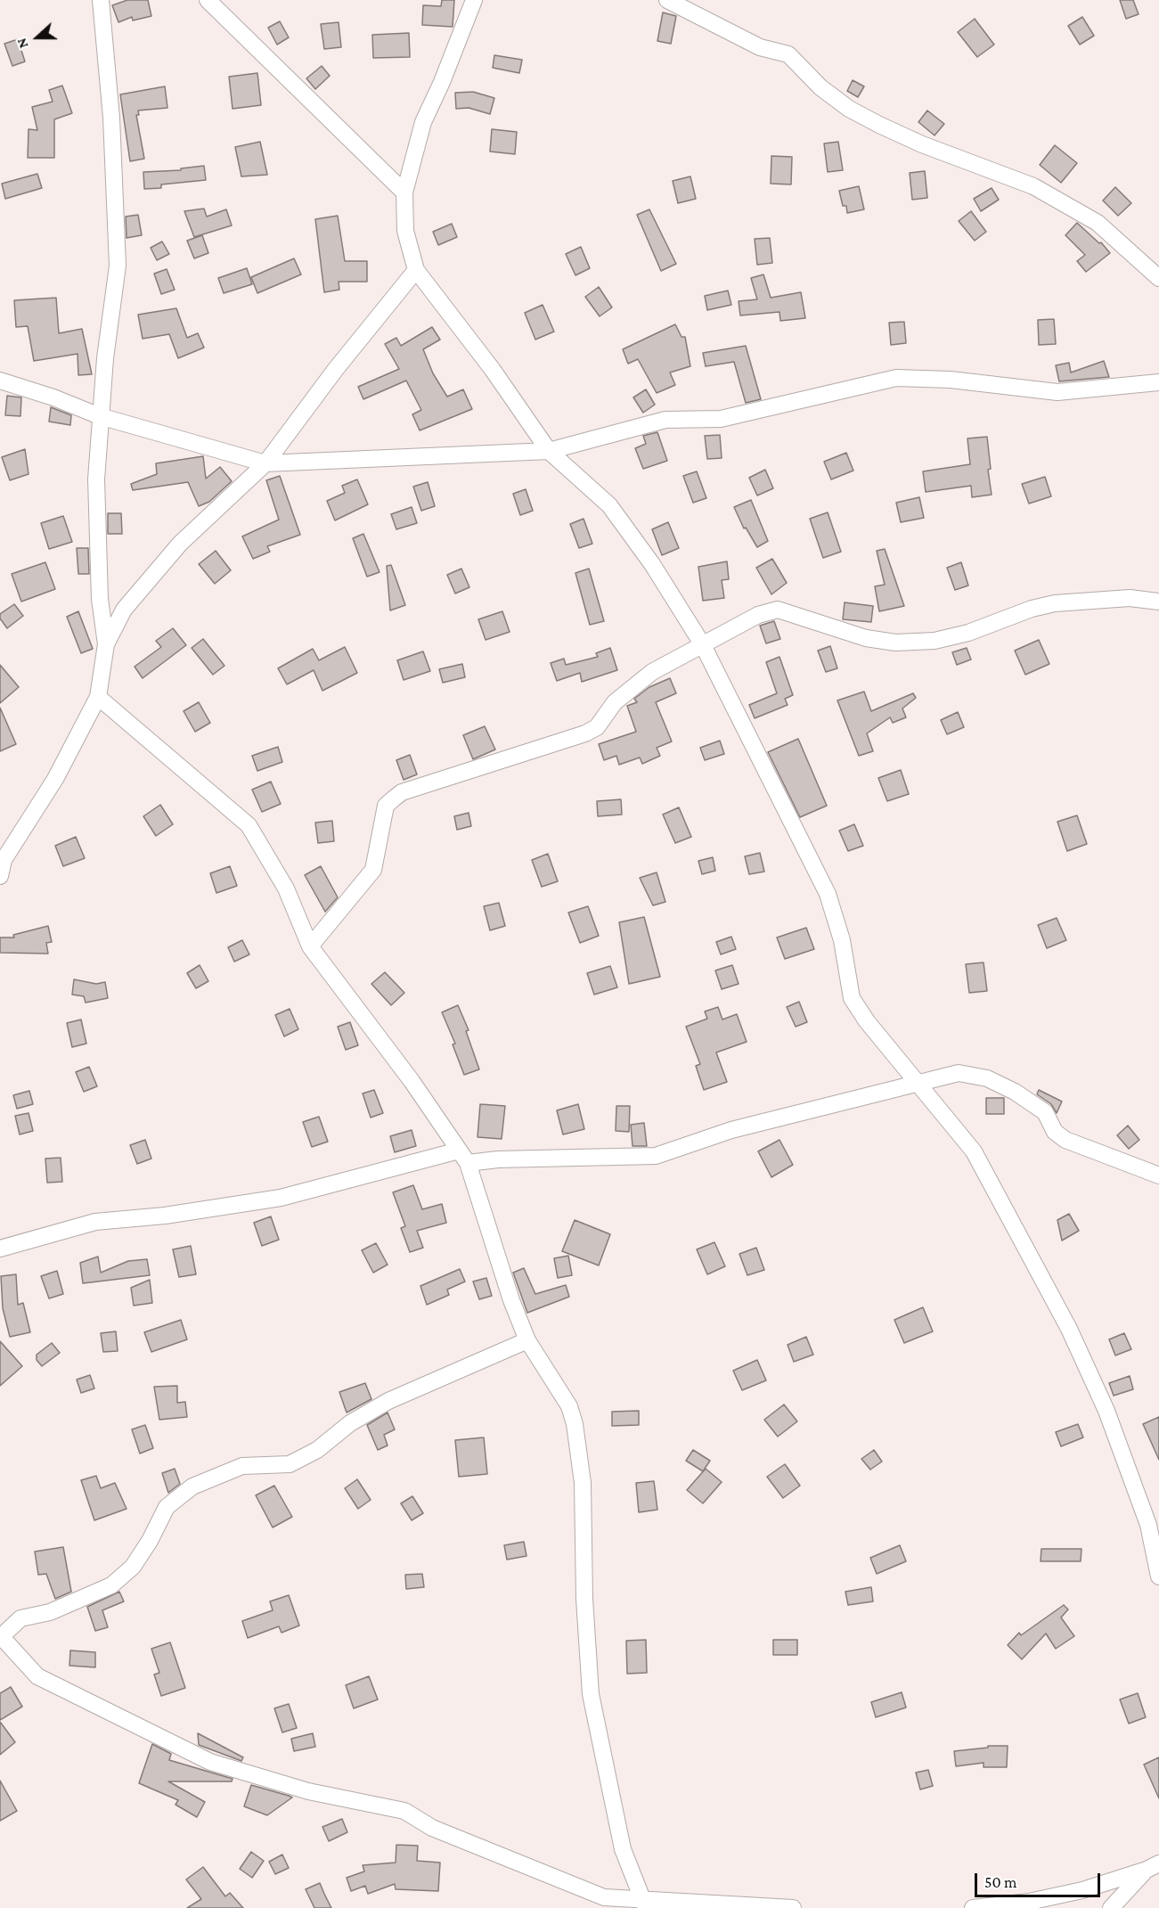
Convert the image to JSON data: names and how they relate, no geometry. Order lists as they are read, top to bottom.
{
  "scale_bar": "50 m",
  "north": "left"
}
